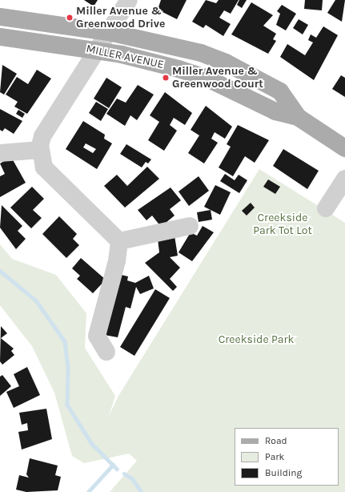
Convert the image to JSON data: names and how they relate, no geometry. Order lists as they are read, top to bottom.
{
  "streets": {
    "main road": ["MILLER AVENUE"]
  },
  "parks": ["Creekside Park Tot Lot", "Creekside Park"],
  "places": ["Miller Avenue & Greenwood Drive", "Miller Avenue & Greenwood Court"],
  "legend": ["Road", "Park", "Building"]
}
